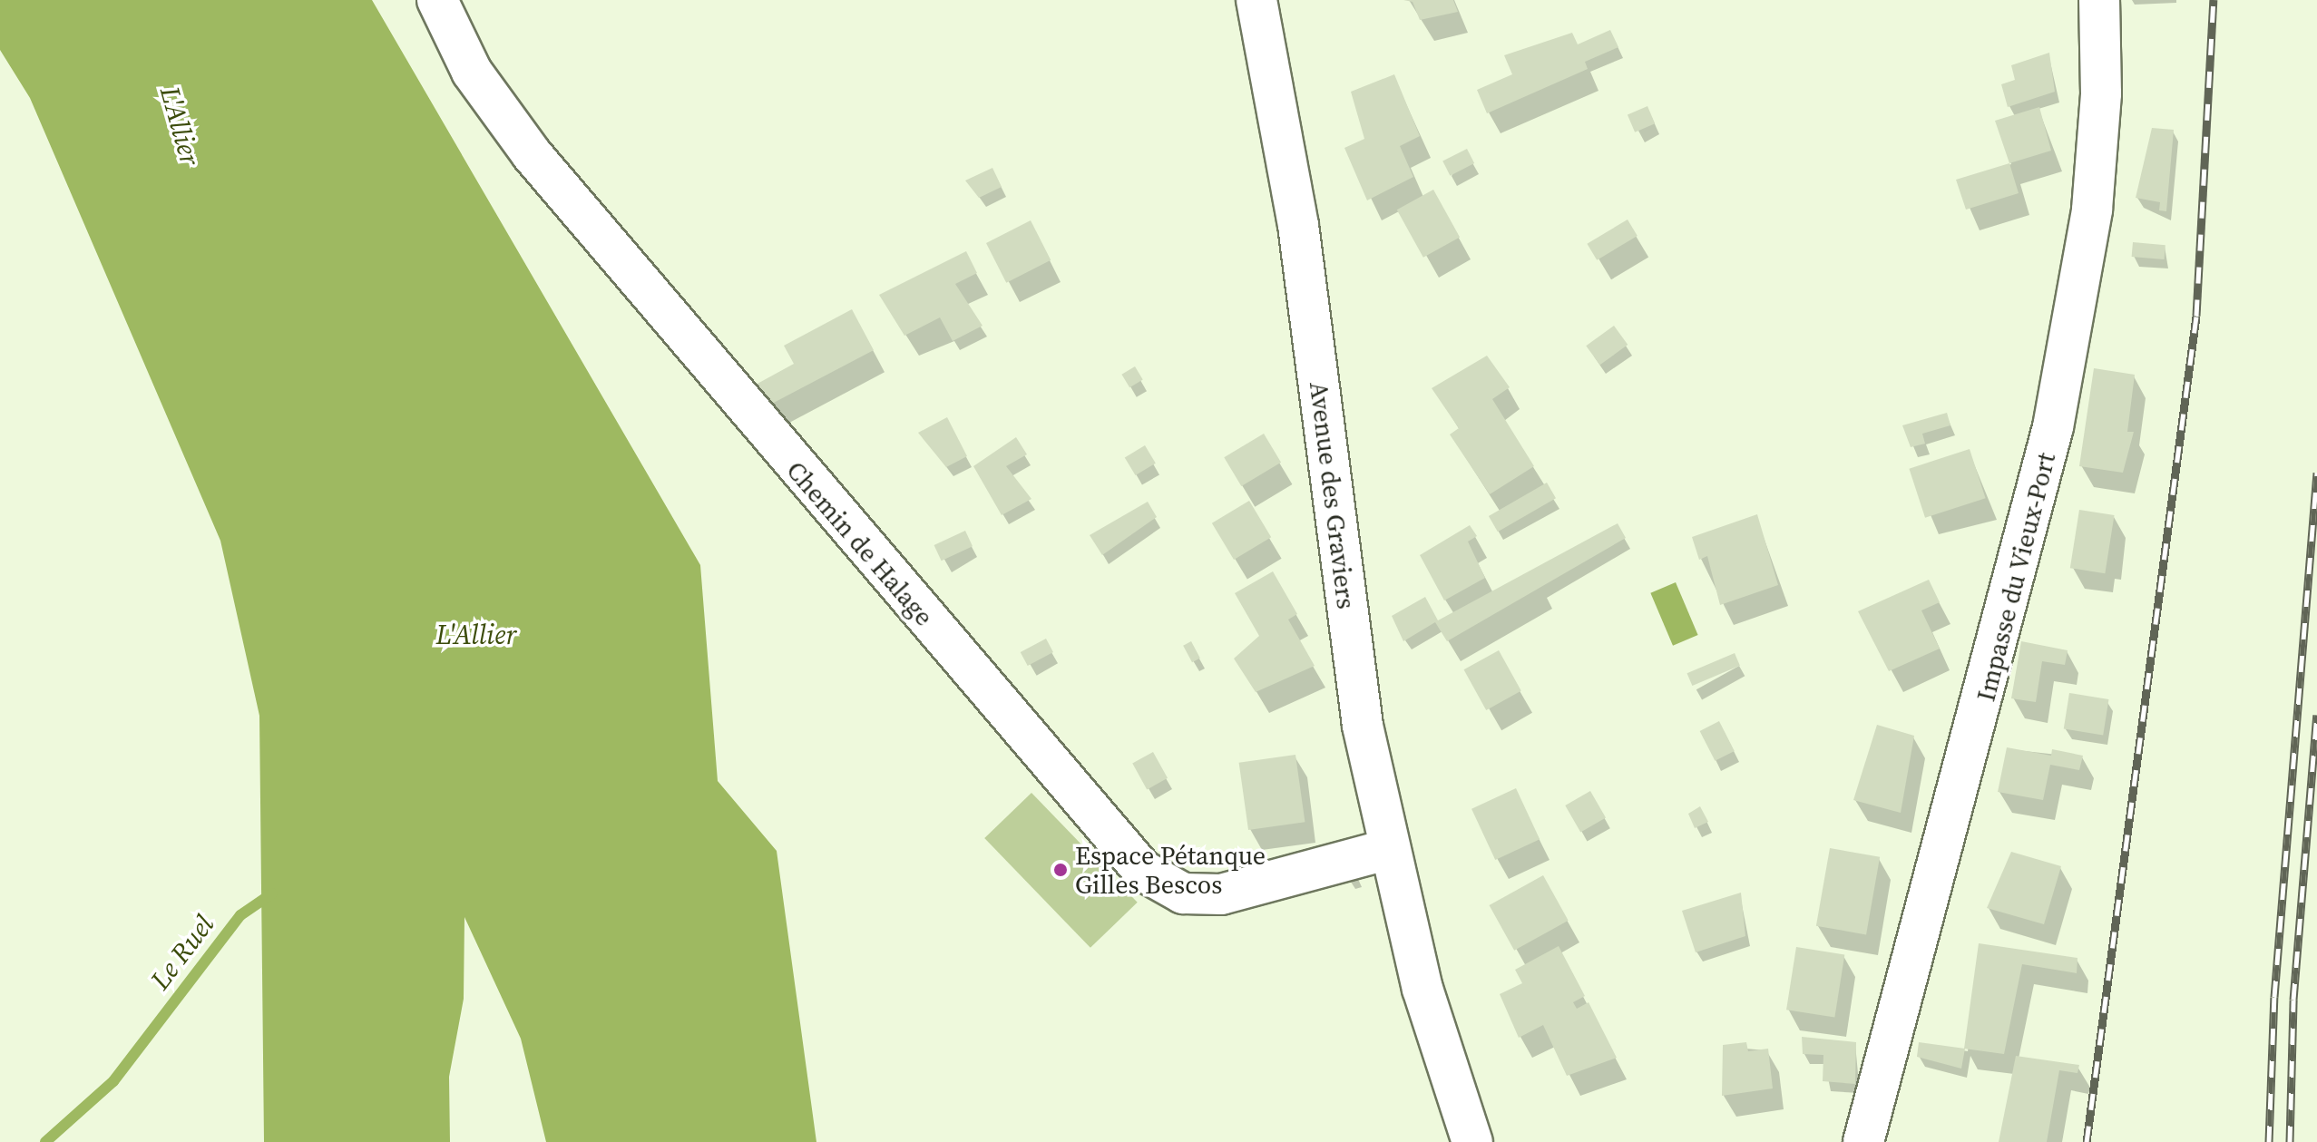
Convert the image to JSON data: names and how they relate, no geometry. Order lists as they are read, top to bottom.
{
  "streets": {
    "street": ["Avenue des Graviers", "Chemin de Halage", "Impasse du Vieux-Port"]
  },
  "crossings": [
    ["Avenue des Graviers", "Chemin de Halage"]
  ],
  "water": ["L'Allier", "Le Ruel"],
  "places": ["Espace Pétanque Gilles Bescos"]
}
